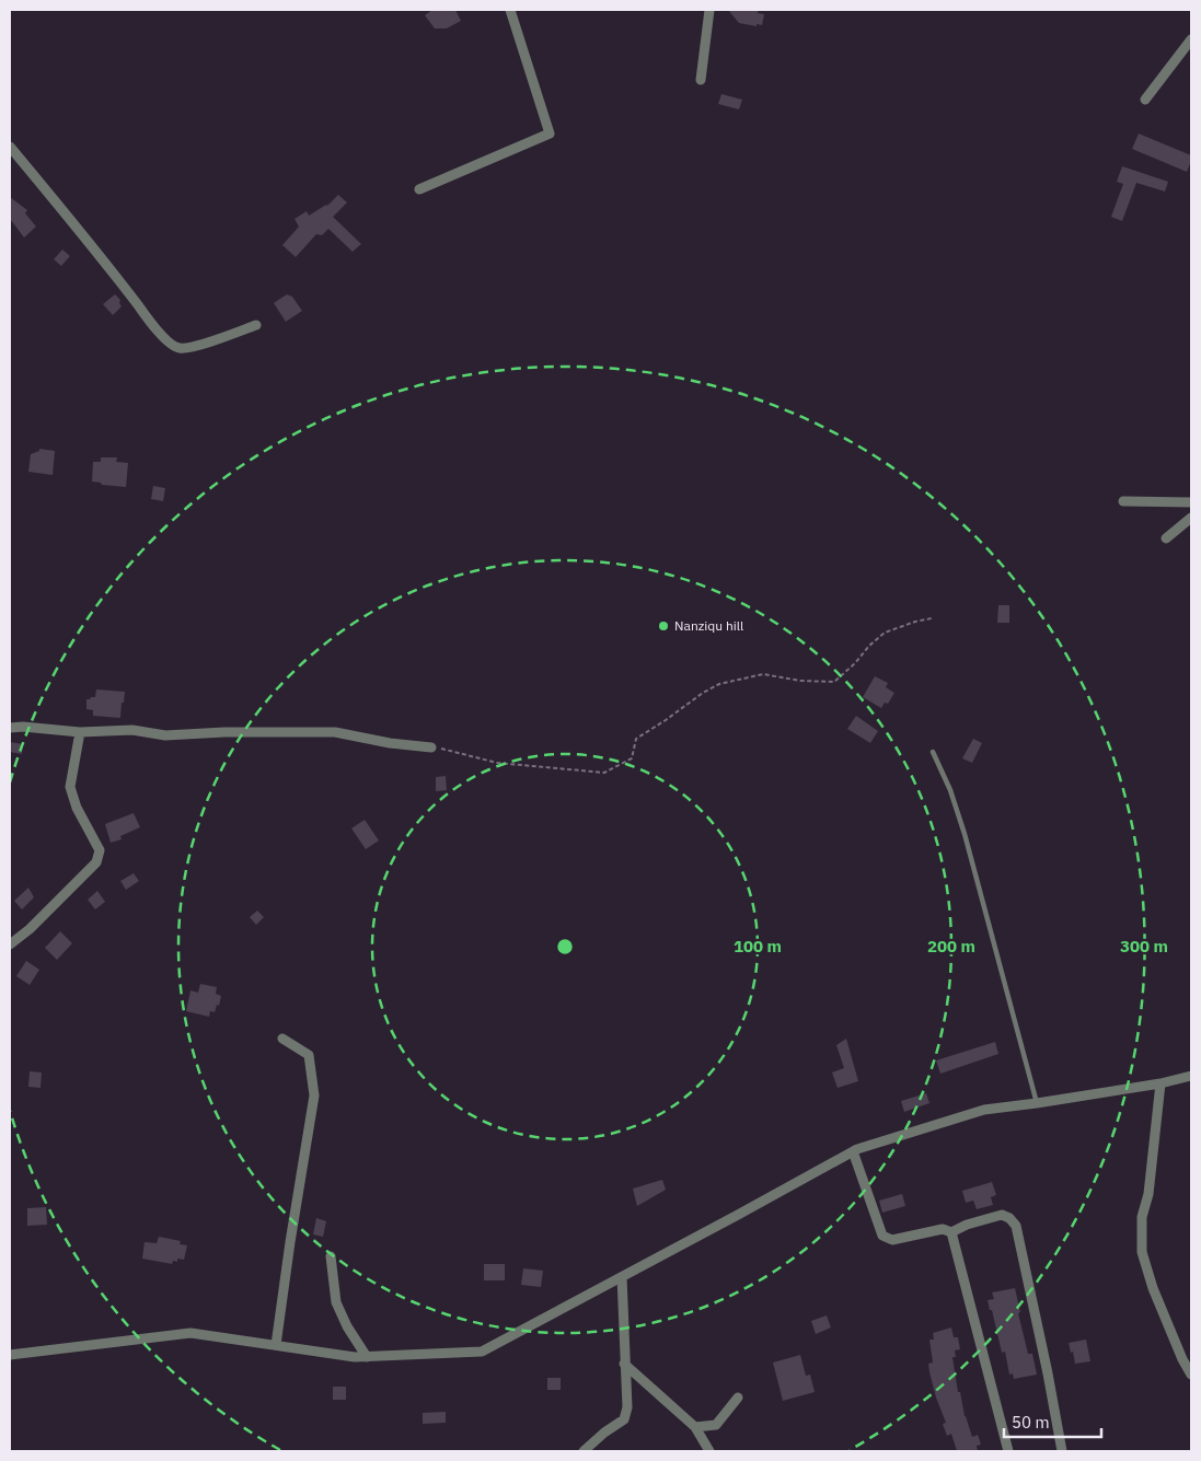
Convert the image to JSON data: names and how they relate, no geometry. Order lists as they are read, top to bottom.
{
  "places": ["Nanziqu hill"],
  "scale_bar": "50 m",
  "rings": ["100 m", "200 m", "300 m"]
}
